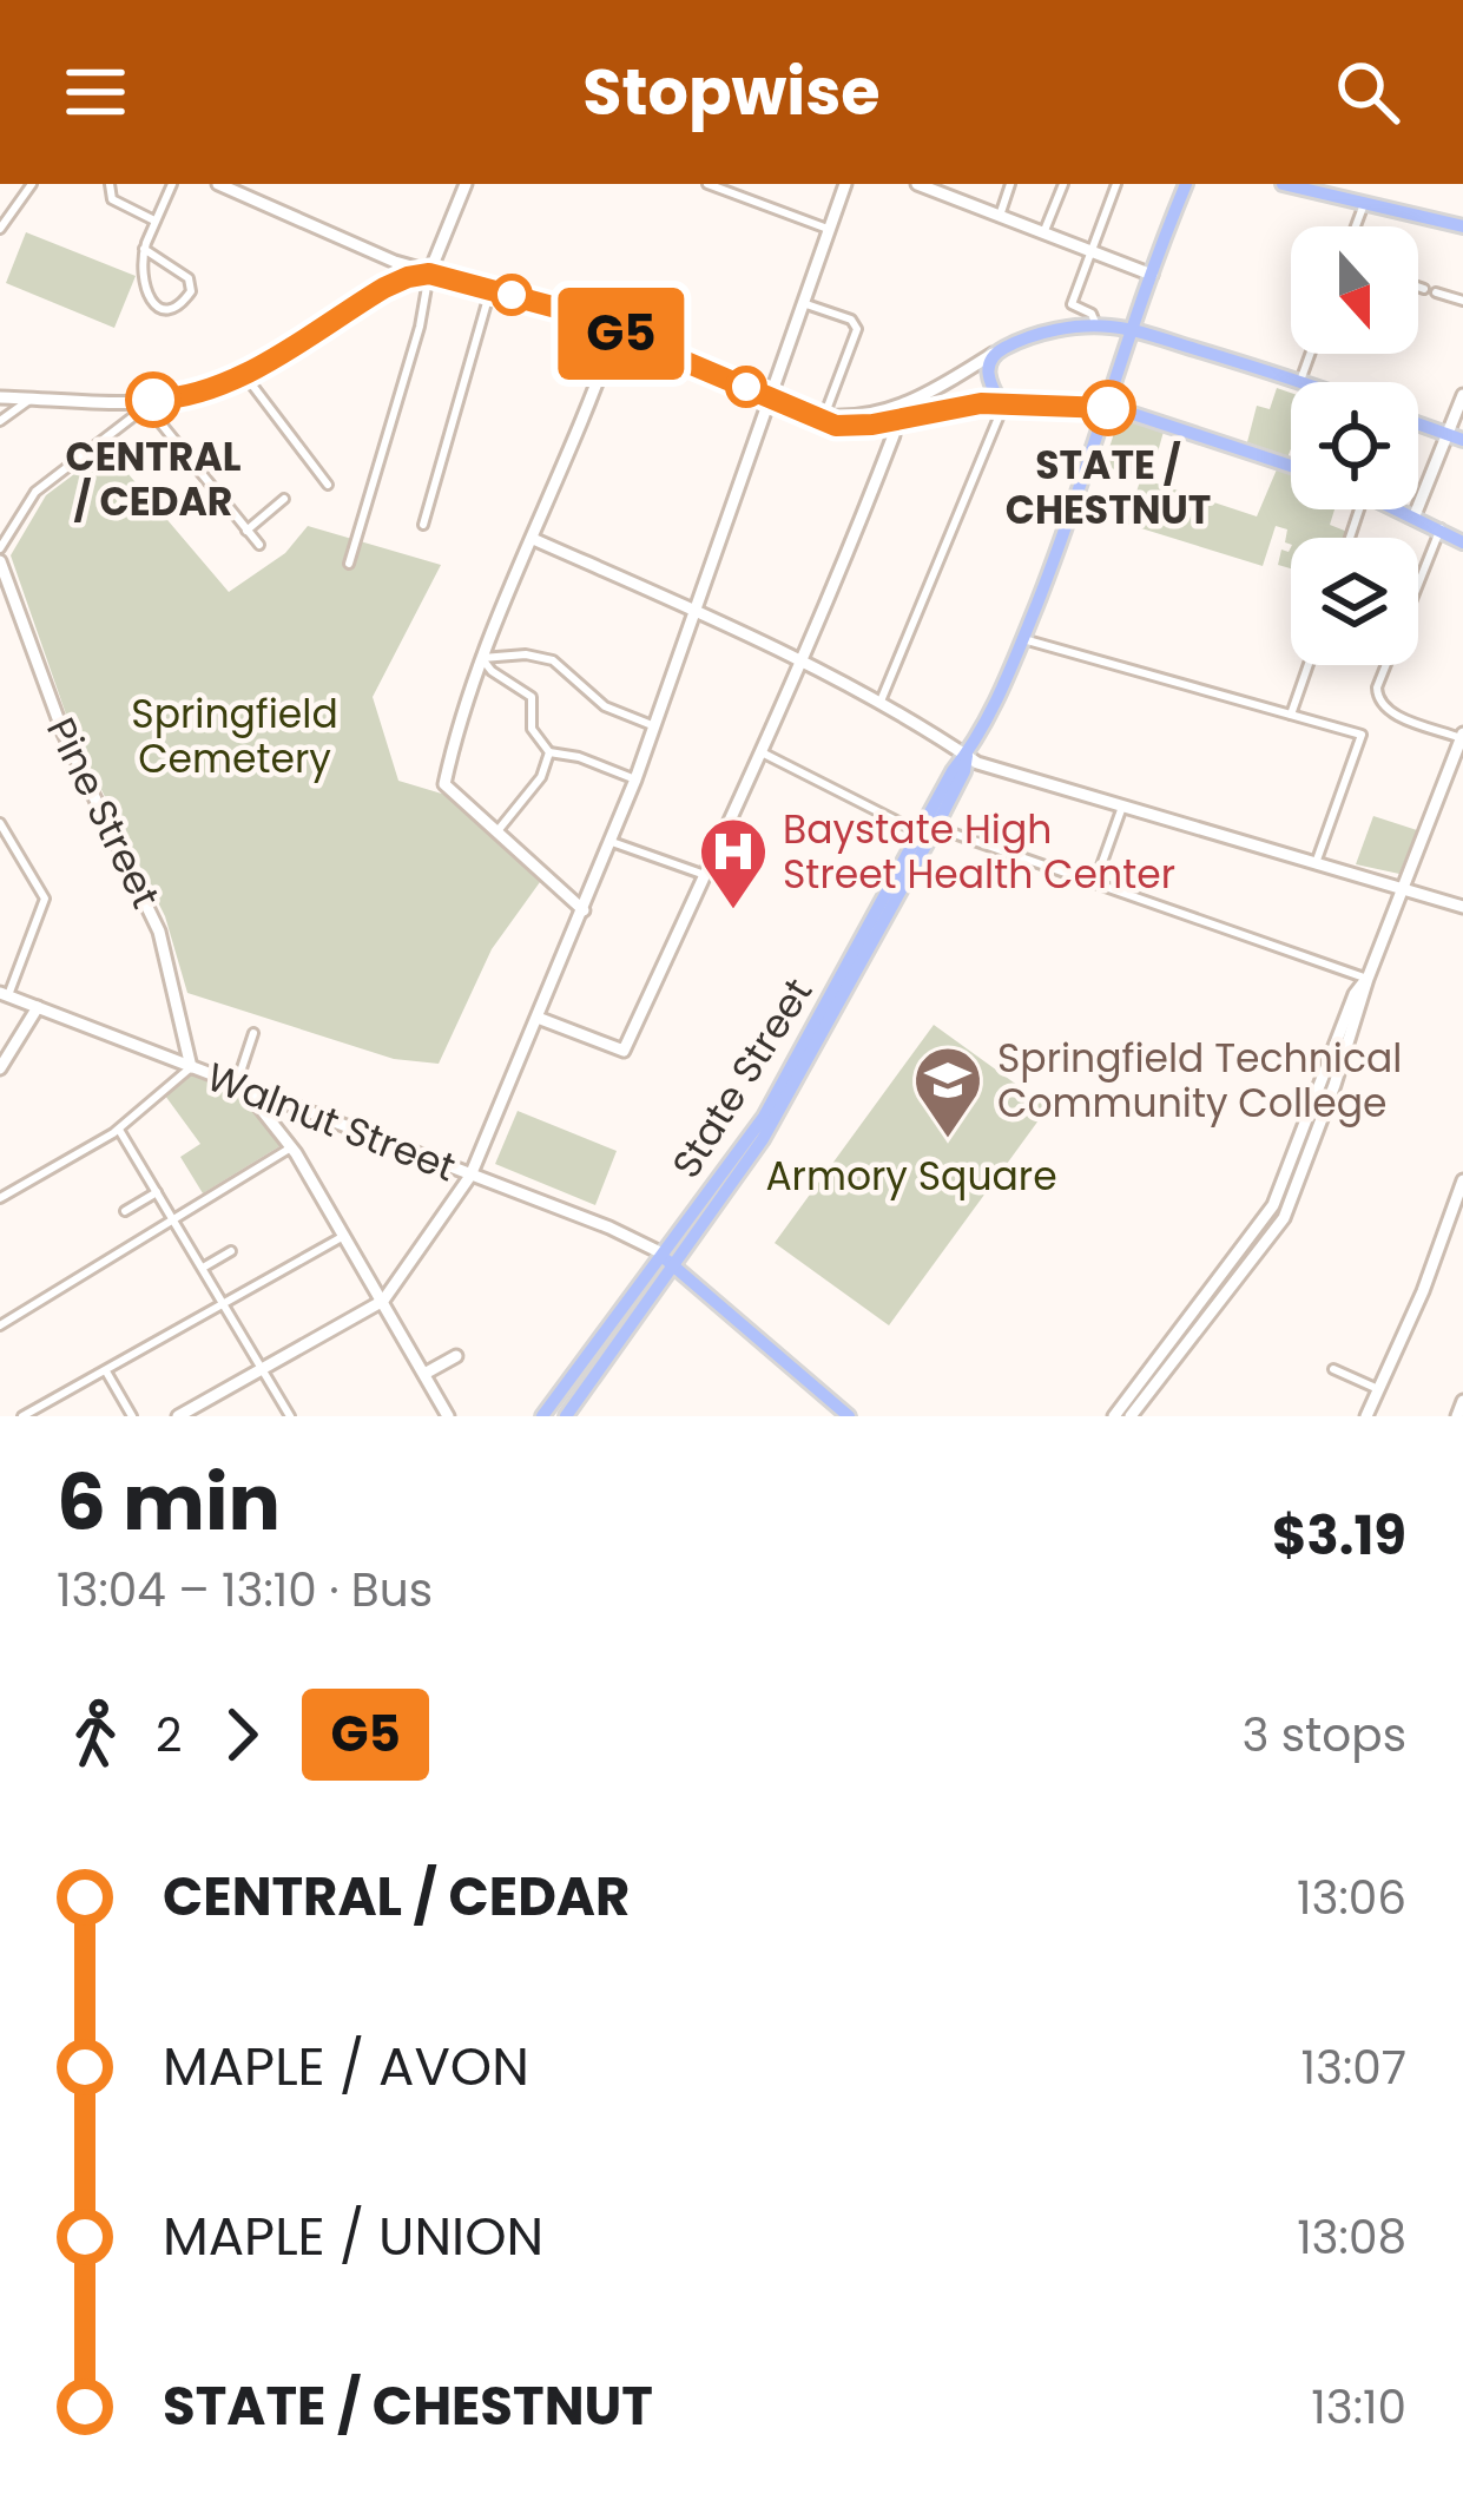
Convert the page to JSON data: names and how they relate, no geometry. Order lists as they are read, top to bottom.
{
  "streets": {
    "main road": ["State Street"],
    "street": ["Pine Street", "Walnut Street"]
  },
  "crossings": [
    ["Pine Street", "Walnut Street"],
    ["State Street", "Walnut Street"]
  ],
  "parks": ["Springfield Cemetery", "Armory Square"],
  "places": {
    "other": ["CENTRAL / CEDAR", "STATE / CHESTNUT"],
    "hospital": ["Baystate High Street Health Center"],
    "school or university": ["Springfield Technical Community College"]
  },
  "lines": ["bus line G5"],
  "north": "bottom",
  "page": {
    "header": "Stopwise",
    "on_map": "G5",
    "heading": ["6 min", "13:04 – 13:10 · Bus", "$3.19"],
    "legs": ["2", "G5", "3 stops"],
    "list": [
      {
        "name": "CENTRAL / CEDAR",
        "value": "13:06"
      },
      {
        "name": "MAPLE / AVON",
        "value": "13:07"
      },
      {
        "name": "MAPLE / UNION",
        "value": "13:08"
      },
      {
        "name": "STATE / CHESTNUT",
        "value": "13:10"
      }
    ]
  }
}
